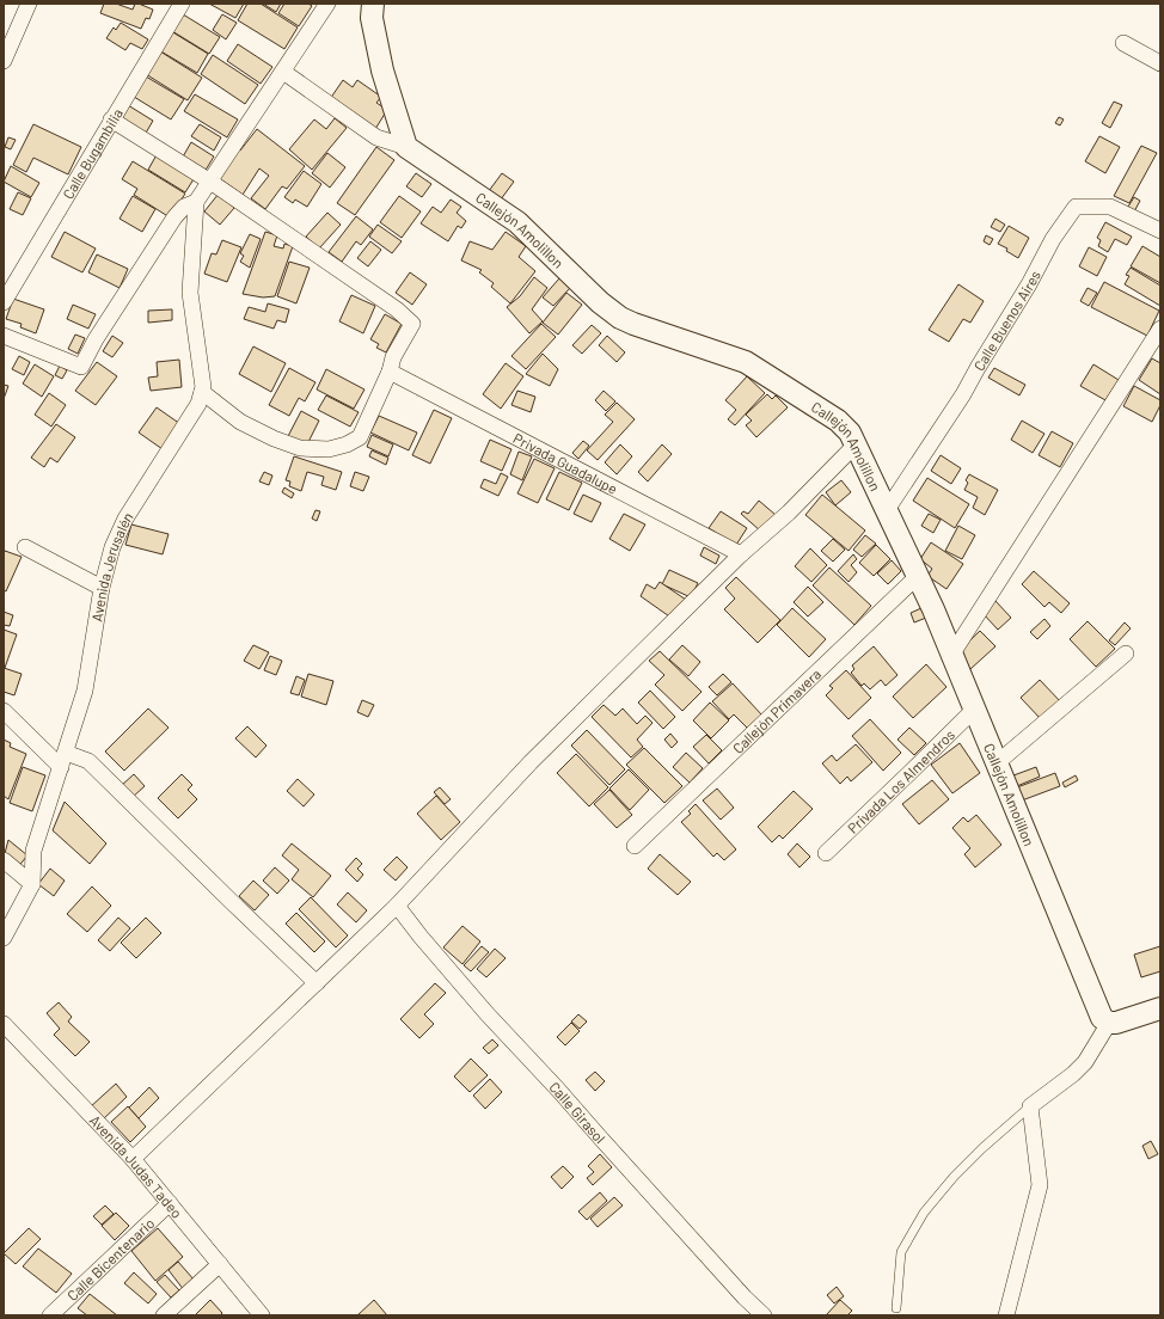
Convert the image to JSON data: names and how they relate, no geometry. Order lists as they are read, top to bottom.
{
  "streets": {
    "street": [
      "Calle Bugambilia",
      "Callejón Amolillon",
      "Calle Buenos Aires",
      "Privada Guadalupe",
      "Avenida Jerusalén",
      "Callejón Primavera",
      "Privada Los Almendros",
      "Calle Girasol",
      "Avenida Judas Tadeo",
      "Calle Bicentenario"
    ]
  },
  "crossings": [
    ["Callejón Amolillon", "Calle Buenos Aires"],
    ["Callejón Amolillon", "Callejón Primavera"],
    ["Callejón Amolillon", "Privada Los Almendros"],
    ["Avenida Judas Tadeo", "Calle Bicentenario"]
  ]
}
